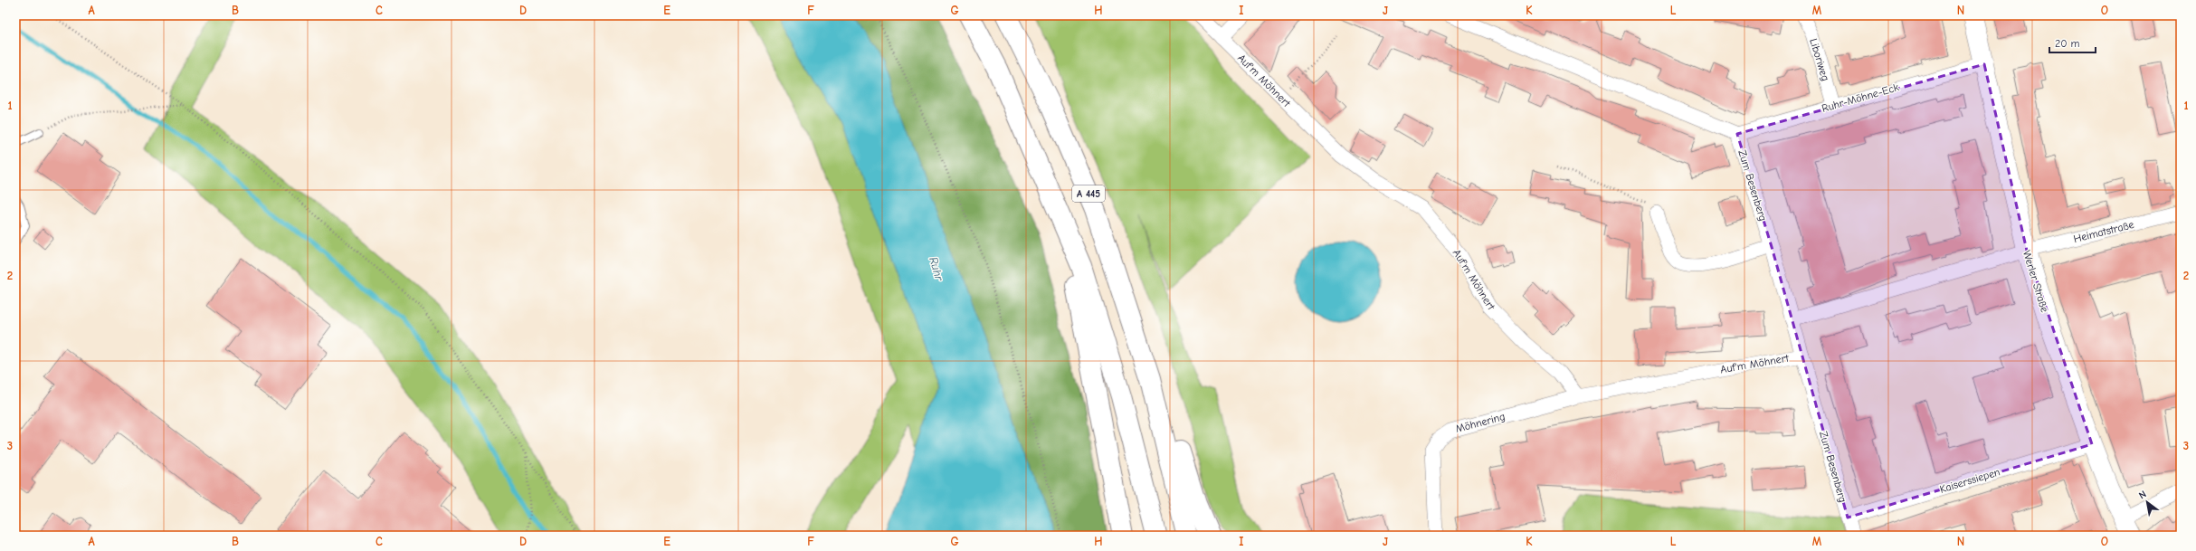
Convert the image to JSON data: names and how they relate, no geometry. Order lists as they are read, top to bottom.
{
  "streets": {
    "highway": ["A 445"],
    "main road": ["Werler Straße"],
    "street": [
      "Liboriweg",
      "Auf'm Möhnert",
      "Ruhr-Möhne-Eck",
      "Zum Besenberg",
      "Heimatstraße",
      "Möhnering",
      "Kaiserssiepen"
    ]
  },
  "crossings": [
    ["Liboriweg", "Ruhr-Möhne-Eck"],
    ["Auf'm Möhnert", "Zum Besenberg"],
    ["Auf'm Möhnert", "Möhnering"],
    ["Ruhr-Möhne-Eck", "Zum Besenberg"],
    ["Ruhr-Möhne-Eck", "Werler Straße"],
    ["Zum Besenberg", "Kaiserssiepen"],
    ["Heimatstraße", "Werler Straße"],
    ["Werler Straße", "Kaiserssiepen"]
  ],
  "water": ["Ruhr"],
  "scale_bar": "20 m",
  "north": "top left",
  "grid": {
    "columns": [
      "A",
      "B",
      "C",
      "D",
      "E",
      "F",
      "G",
      "H",
      "I",
      "J",
      "K",
      "L",
      "M",
      "N",
      "O"
    ],
    "rows": ["1", "2", "3"]
  }
}
